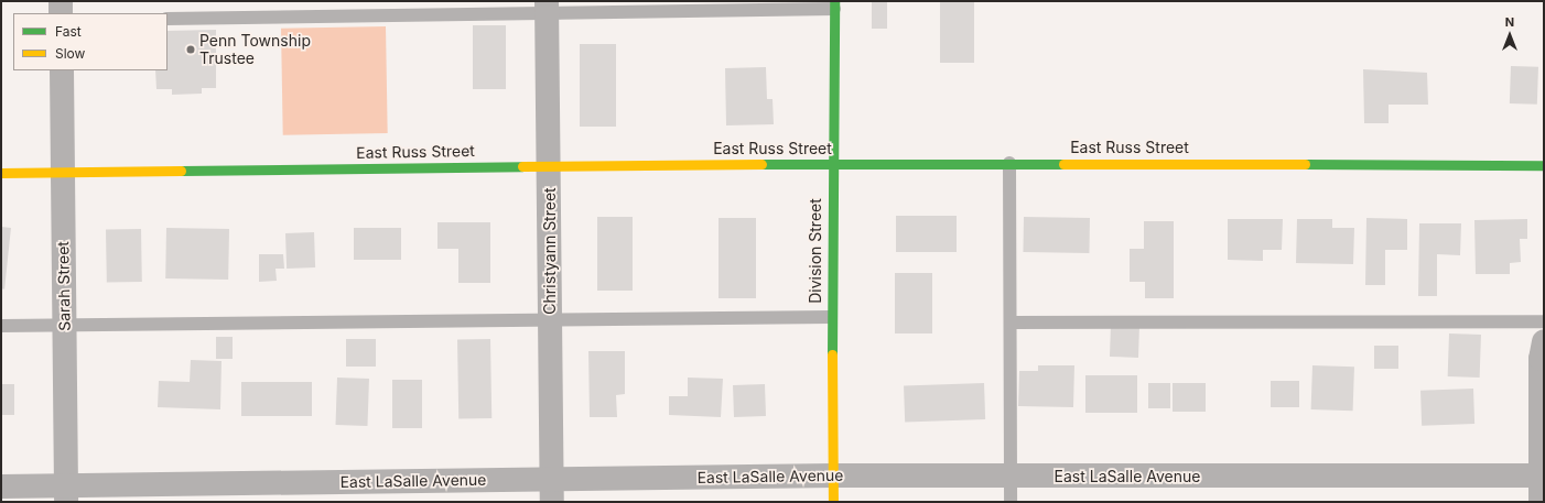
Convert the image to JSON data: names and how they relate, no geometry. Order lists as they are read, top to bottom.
{
  "streets": {
    "street": [
      "East Russ Street",
      "Christyann Street",
      "Division Street",
      "Sarah Street",
      "East LaSalle Avenue"
    ]
  },
  "crossings": [
    ["East Russ Street", "Christyann Street"],
    ["East Russ Street", "Division Street"],
    ["East Russ Street", "Sarah Street"],
    ["Christyann Street", "East LaSalle Avenue"],
    ["Division Street", "East LaSalle Avenue"],
    ["Sarah Street", "East LaSalle Avenue"]
  ],
  "places": ["Penn Township Trustee"],
  "legend": ["Fast", "Slow"],
  "north": "top"
}
